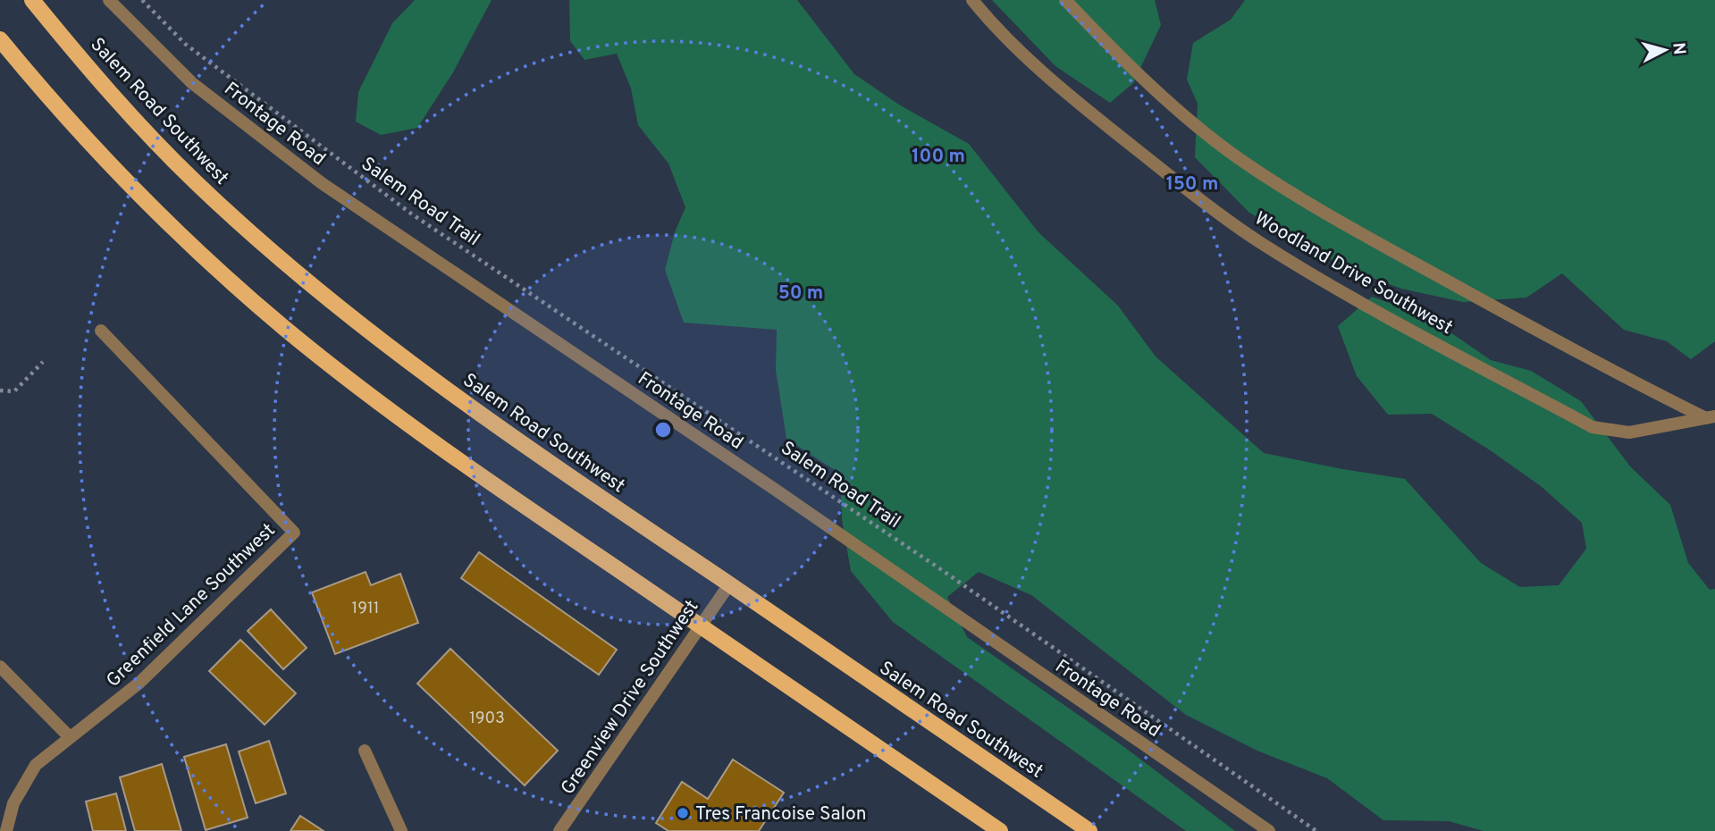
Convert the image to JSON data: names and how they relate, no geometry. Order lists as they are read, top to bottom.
{
  "streets": {
    "main road": ["Salem Road Southwest"],
    "street": [
      "Frontage Road",
      "Woodland Drive Southwest",
      "Greenfield Lane Southwest",
      "Greenview Drive Southwest"
    ],
    "path": ["Salem Road Trail"]
  },
  "crossings": [
    ["Salem Road Southwest", "Greenview Drive Southwest"]
  ],
  "places": ["Tres Francoise Salon"],
  "house_numbers": ["1911", "1903"],
  "north": "right",
  "rings": ["100 m", "150 m", "50 m"]
}
